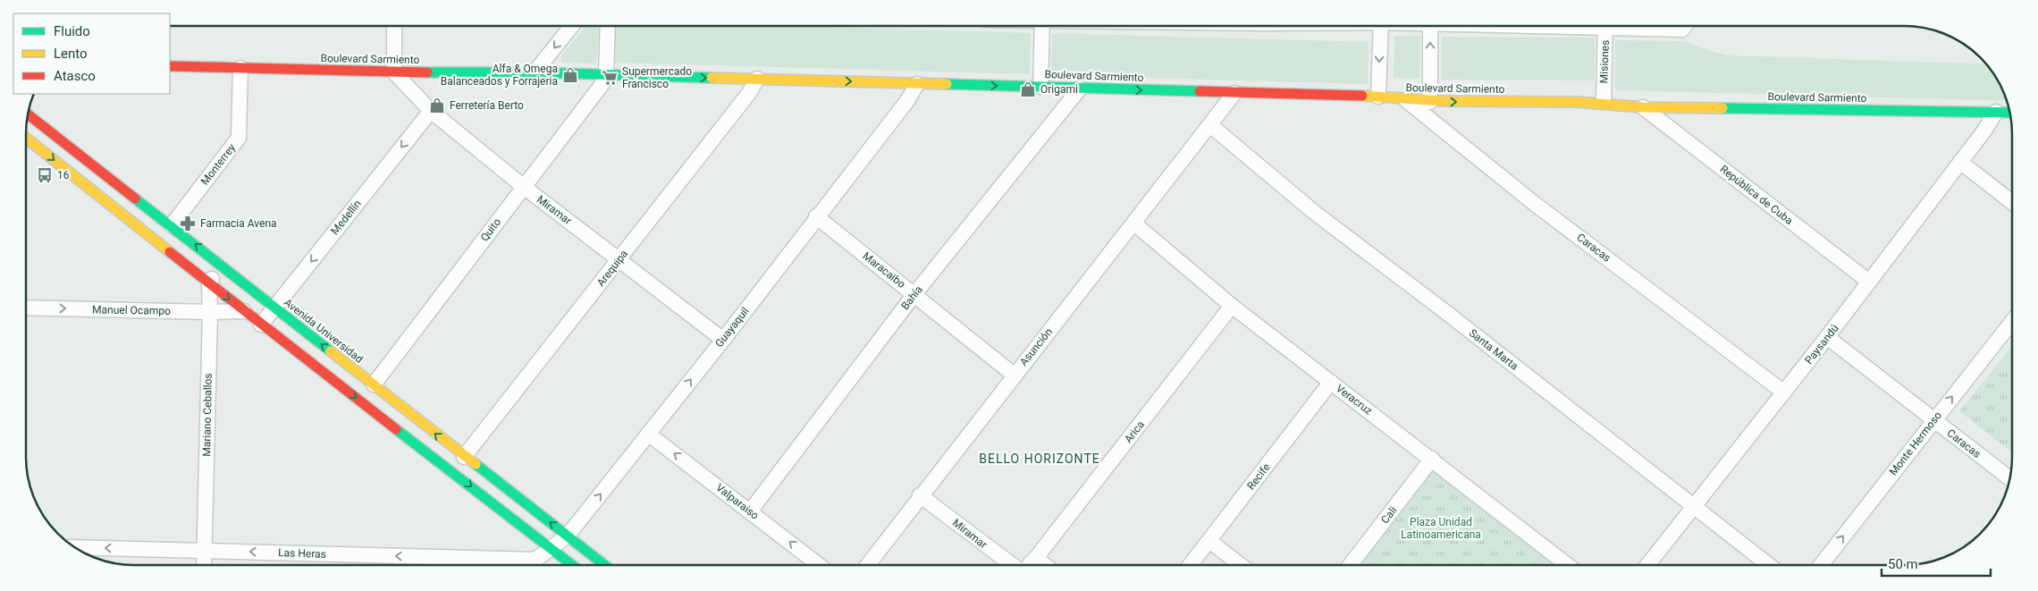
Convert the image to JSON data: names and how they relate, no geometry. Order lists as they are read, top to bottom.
{
  "streets": {
    "street": [
      "Boulevard Sarmiento",
      "Misiones",
      "Monterrey",
      "República de Cuba",
      "Miramar",
      "Medellín",
      "Quito",
      "Caracas",
      "Arequipa",
      "Maracaibo",
      "Bahía",
      "Manuel Ocampo",
      "Guayaquil",
      "Avenida Universidad",
      "Paysandú",
      "Asunción",
      "Santa Marta",
      "Veracruz",
      "Mariano Ceballos",
      "Arica",
      "Monte Hermoso",
      "Recife",
      "Valparaiso",
      "Cali",
      "Las Heras"
    ]
  },
  "crossings": [
    ["Boulevard Sarmiento", "Misiones"],
    ["Boulevard Sarmiento", "Monterrey"],
    ["Boulevard Sarmiento", "República de Cuba"],
    ["Boulevard Sarmiento", "Miramar"],
    ["Boulevard Sarmiento", "Quito"],
    ["Boulevard Sarmiento", "Caracas"],
    ["Boulevard Sarmiento", "Arequipa"],
    ["Boulevard Sarmiento", "Bahía"],
    ["Boulevard Sarmiento", "Guayaquil"],
    ["Boulevard Sarmiento", "Paysandú"],
    ["Boulevard Sarmiento", "Asunción"],
    ["Monterrey", "Avenida Universidad"],
    ["República de Cuba", "Paysandú"],
    ["Miramar", "Medellín"],
    ["Miramar", "Quito"],
    ["Miramar", "Arequipa"],
    ["Miramar", "Guayaquil"],
    ["Miramar", "Asunción"],
    ["Miramar", "Arica"],
    ["Medellín", "Avenida Universidad"],
    ["Quito", "Avenida Universidad"],
    ["Caracas", "Paysandú"],
    ["Caracas", "Monte Hermoso"],
    ["Arequipa", "Avenida Universidad"],
    ["Maracaibo", "Bahía"],
    ["Maracaibo", "Guayaquil"],
    ["Maracaibo", "Asunción"],
    ["Bahía", "Valparaiso"],
    ["Manuel Ocampo", "Mariano Ceballos"],
    ["Guayaquil", "Avenida Universidad"],
    ["Guayaquil", "Valparaiso"],
    ["Guayaquil", "Las Heras"],
    ["Paysandú", "Santa Marta"],
    ["Asunción", "Santa Marta"],
    ["Asunción", "Veracruz"],
    ["Veracruz", "Arica"],
    ["Veracruz", "Recife"],
    ["Veracruz", "Cali"],
    ["Mariano Ceballos", "Las Heras"]
  ],
  "one_way": [
    "Boulevard Sarmiento",
    "Medellín",
    "Manuel Ocampo",
    "Guayaquil",
    "Monte Hermoso",
    "Valparaiso",
    "Las Heras"
  ],
  "districts": ["BELLO HORIZONTE"],
  "parks": ["Plaza Unidad Latinoamericana"],
  "places": {
    "shop": ["Alfa & Omega Balanceados y Forrajeria", "Origami", "Ferretería Berto"],
    "supermarket": ["Supermercado Francisco"],
    "bus stop": ["16"],
    "pharmacy": ["Farmacia Avena"]
  },
  "legend": ["Fluido", "Lento", "Atasco"],
  "scale_bar": "50 m"
}
